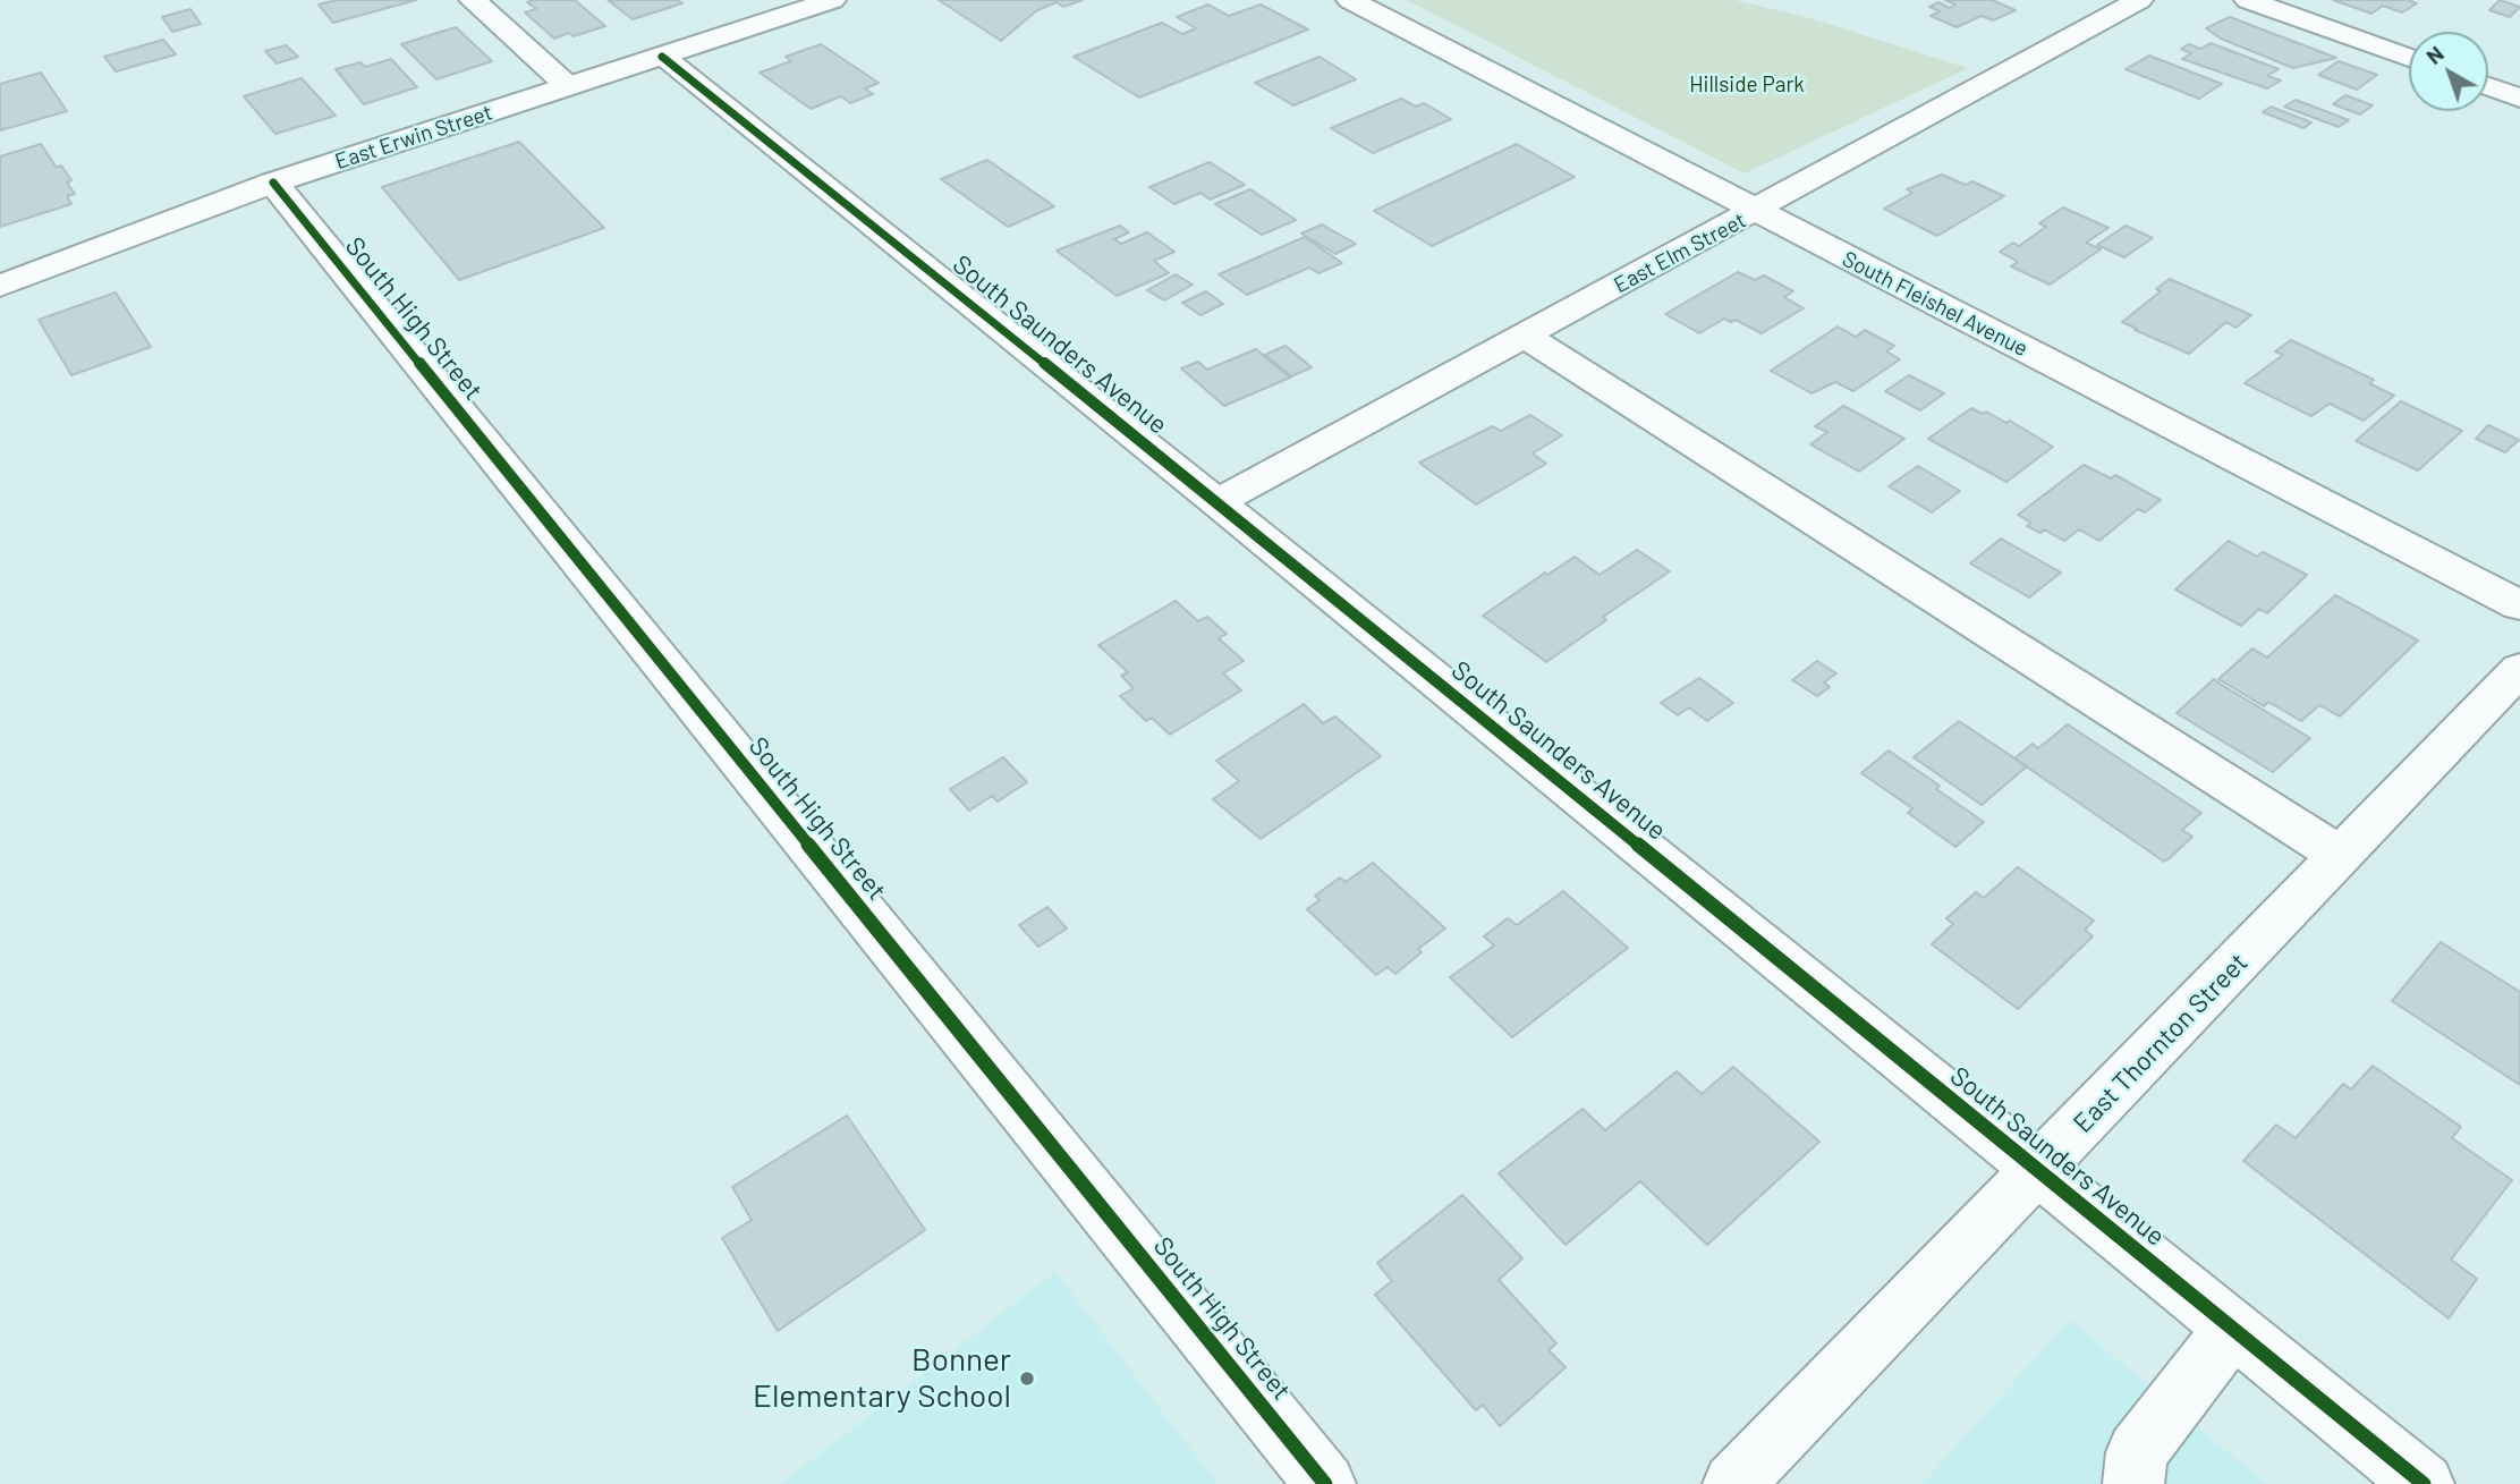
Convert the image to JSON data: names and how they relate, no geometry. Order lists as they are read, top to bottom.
{
  "streets": {
    "street": [
      "East Erwin Street",
      "East Elm Street",
      "South Fleishel Avenue",
      "South High Street",
      "South Saunders Avenue",
      "East Thornton Street"
    ]
  },
  "crossings": [
    ["East Erwin Street", "South High Street"],
    ["East Erwin Street", "South Saunders Avenue"],
    ["East Elm Street", "South Fleishel Avenue"],
    ["East Elm Street", "South Saunders Avenue"],
    ["South Saunders Avenue", "East Thornton Street"]
  ],
  "parks": ["Hillside Park"],
  "places": ["Bonner Elementary School"],
  "north": "top left"
}
